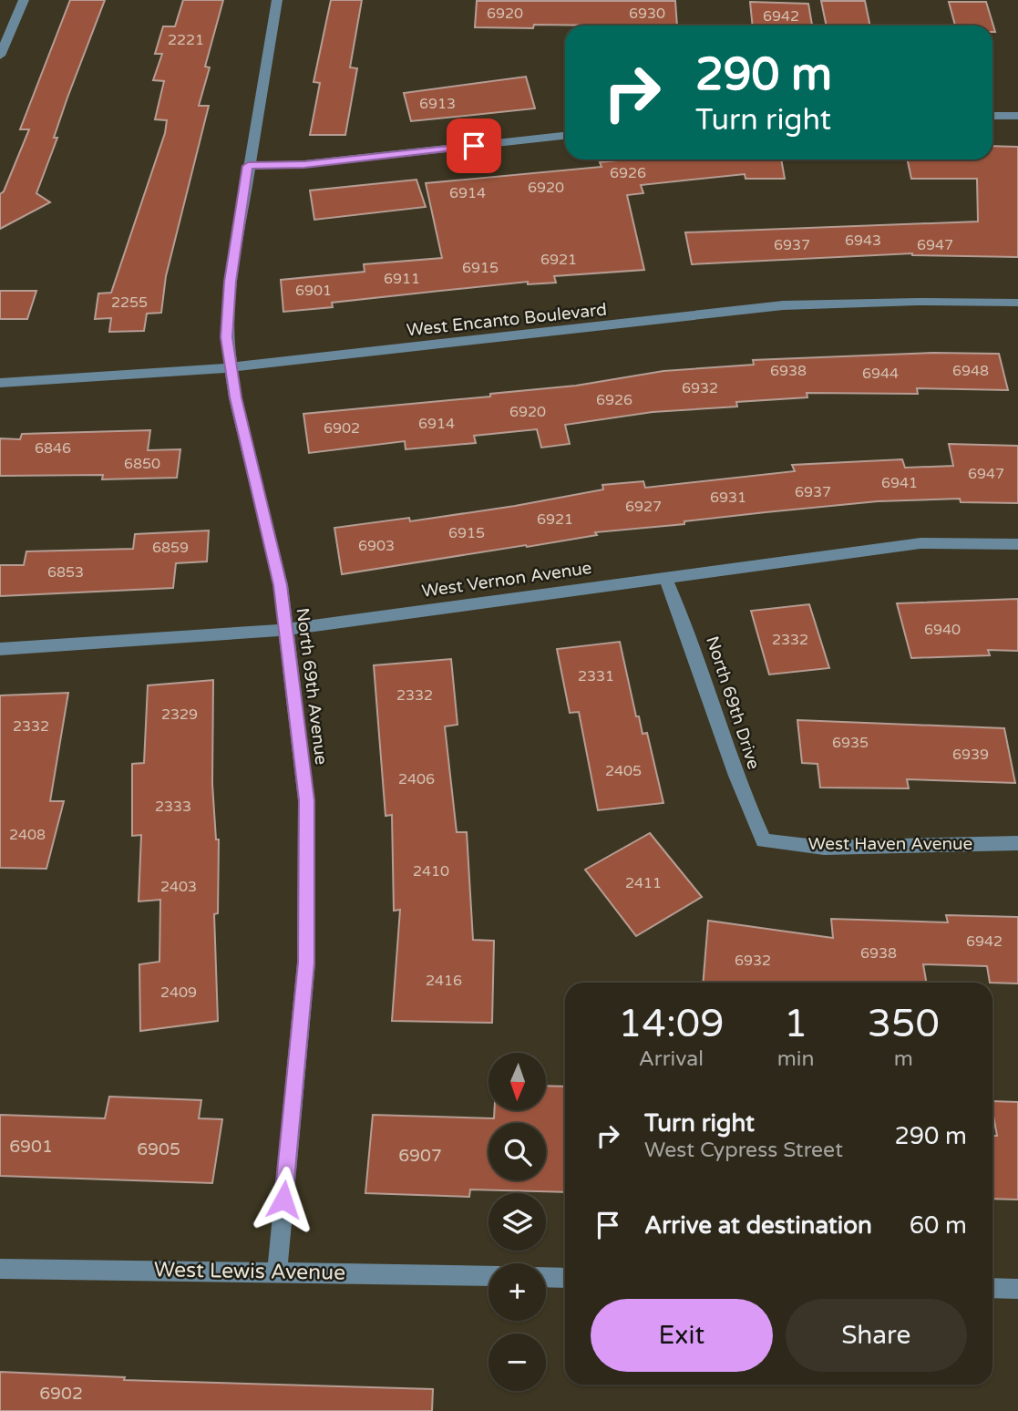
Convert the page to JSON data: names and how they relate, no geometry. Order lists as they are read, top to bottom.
{
  "streets": {
    "street": [
      "West Encanto Boulevard",
      "West Vernon Avenue",
      "North 69th Avenue",
      "North 69th Drive",
      "West Haven Avenue",
      "West Lewis Avenue"
    ]
  },
  "crossings": [
    ["West Encanto Boulevard", "North 69th Avenue"],
    ["West Vernon Avenue", "North 69th Avenue"],
    ["West Vernon Avenue", "North 69th Drive"],
    ["North 69th Avenue", "West Lewis Avenue"],
    ["North 69th Drive", "West Haven Avenue"]
  ],
  "house_numbers": [
    "6920",
    "6930",
    "6942",
    "2221",
    "6913",
    "6926",
    "6920",
    "6914",
    "6943",
    "6937",
    "6947",
    "6921",
    "6915",
    "6911",
    "6901",
    "2255",
    "6938",
    "6948",
    "6944",
    "6932",
    "6926",
    "6920",
    "6914",
    "6902",
    "6846",
    "6850",
    "6947",
    "6941",
    "6937",
    "6931",
    "6927",
    "6921",
    "6915",
    "6903",
    "6859",
    "6853",
    "6940",
    "2332",
    "2331",
    "2332",
    "2329",
    "2332",
    "6935",
    "6939",
    "2405",
    "2406",
    "2333",
    "2408",
    "2410",
    "2411",
    "2403",
    "6942",
    "6938",
    "6932",
    "2416",
    "2409",
    "6901",
    "6905",
    "6907",
    "6902"
  ],
  "north": "bottom",
  "page": {
    "turn": ["290 m", "Turn right"],
    "eta": [
      "14:09",
      "Arrival",
      "1",
      "min",
      "350",
      "m"
    ],
    "map_buttons": ["+", "−"],
    "list": [
      {
        "name": "Turn right",
        "note": "West Cypress Street",
        "value": "290 m"
      },
      {
        "name": "Arrive at destination",
        "value": "60 m"
      }
    ],
    "buttons": ["Exit", "Share"]
  }
}
